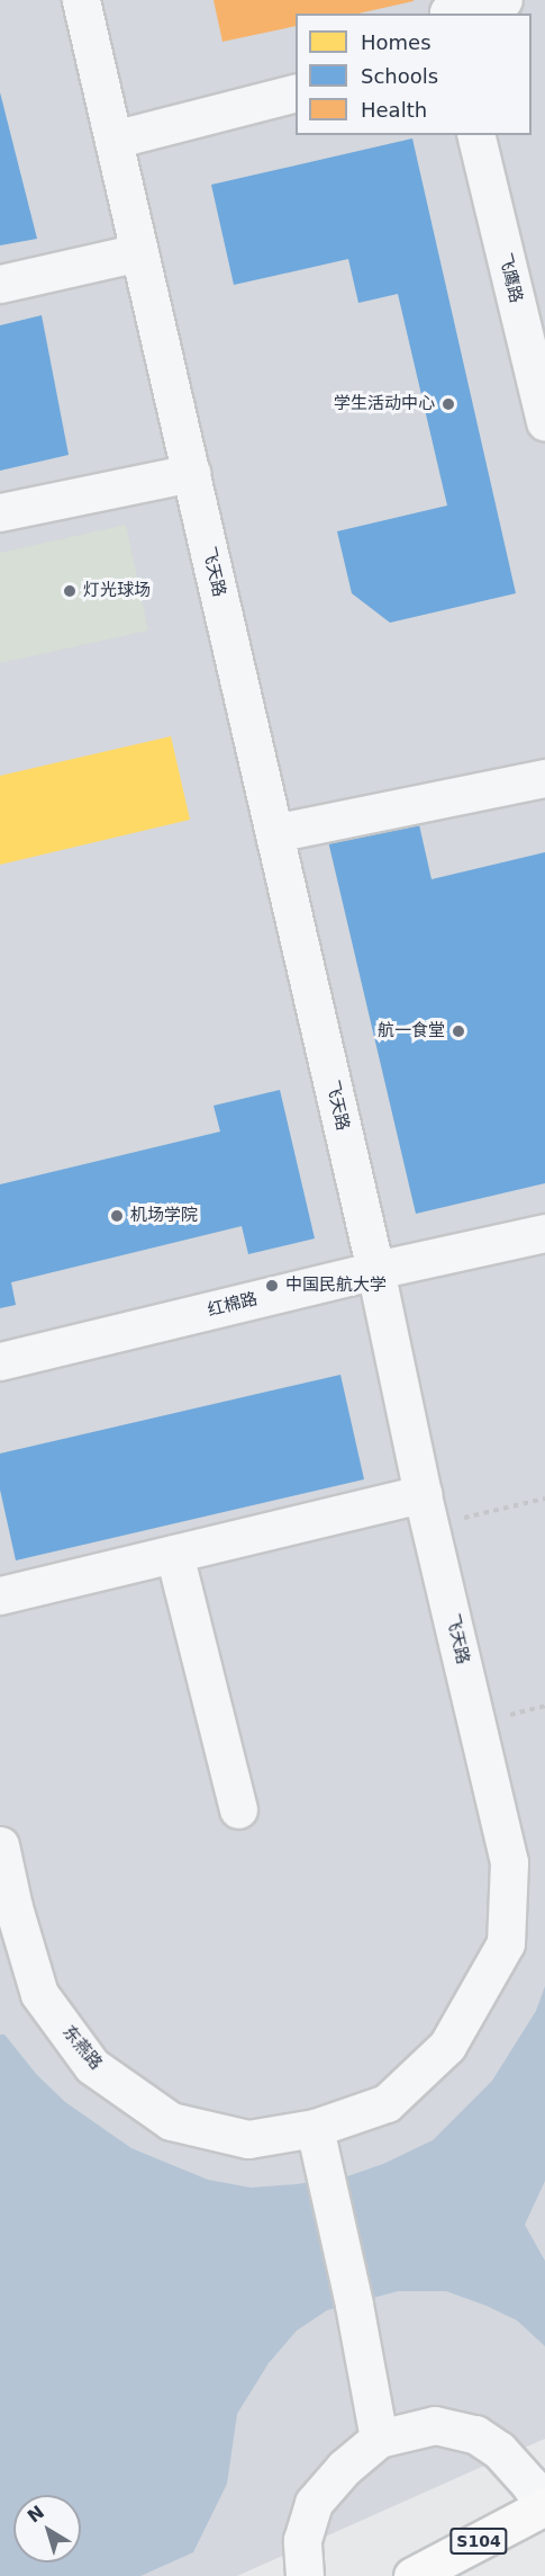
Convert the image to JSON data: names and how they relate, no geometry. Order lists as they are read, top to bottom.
{
  "streets": {
    "main road": ["S104"],
    "lane": [
      "飞鹰路",
      "飞天路",
      "红棉路",
      "东燕路"
    ]
  },
  "crossings": [
    ["飞天路", "红棉路"],
    ["飞天路", "东燕路"]
  ],
  "places": [
    "学生活动中心",
    "灯光球场",
    "航一食堂",
    "机场学院",
    "中国民航大学"
  ],
  "legend": ["Homes", "Schools", "Health"],
  "north": "top left"
}
